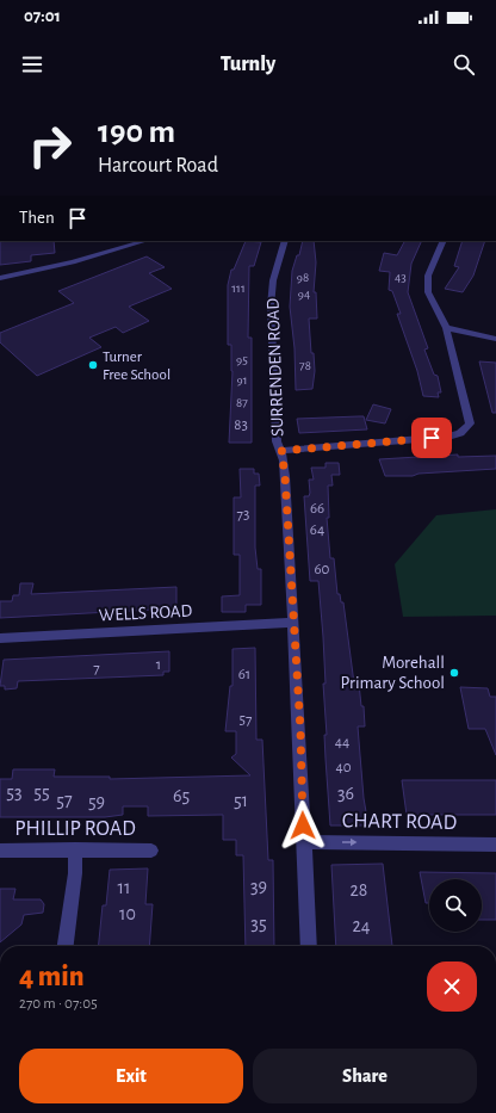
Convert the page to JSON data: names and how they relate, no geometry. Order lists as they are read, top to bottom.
{
  "streets": {
    "street": [
      "SURRENDEN ROAD",
      "WELLS ROAD",
      "CHART ROAD",
      "PHILLIP ROAD"
    ]
  },
  "crossings": [
    ["SURRENDEN ROAD", "WELLS ROAD"],
    ["SURRENDEN ROAD", "CHART ROAD"]
  ],
  "one_way": ["CHART ROAD"],
  "places": ["Turner Free School", "Morehall Primary School"],
  "house_numbers": [
    "98",
    "43",
    "111",
    "94",
    "95",
    "78",
    "91",
    "87",
    "83",
    "66",
    "73",
    "64",
    "60",
    "1",
    "7",
    "61",
    "57",
    "44",
    "40",
    "53",
    "55",
    "36",
    "65",
    "57",
    "51",
    "59",
    "39",
    "11",
    "28",
    "10",
    "35",
    "24"
  ],
  "page": {
    "status": "07:01",
    "header": "Turnly",
    "turn": ["190 m", "Harcourt Road"],
    "then": "Then",
    "heading": ["4 min", "270 m · 07:05"],
    "buttons": ["Exit", "Share"]
  }
}
